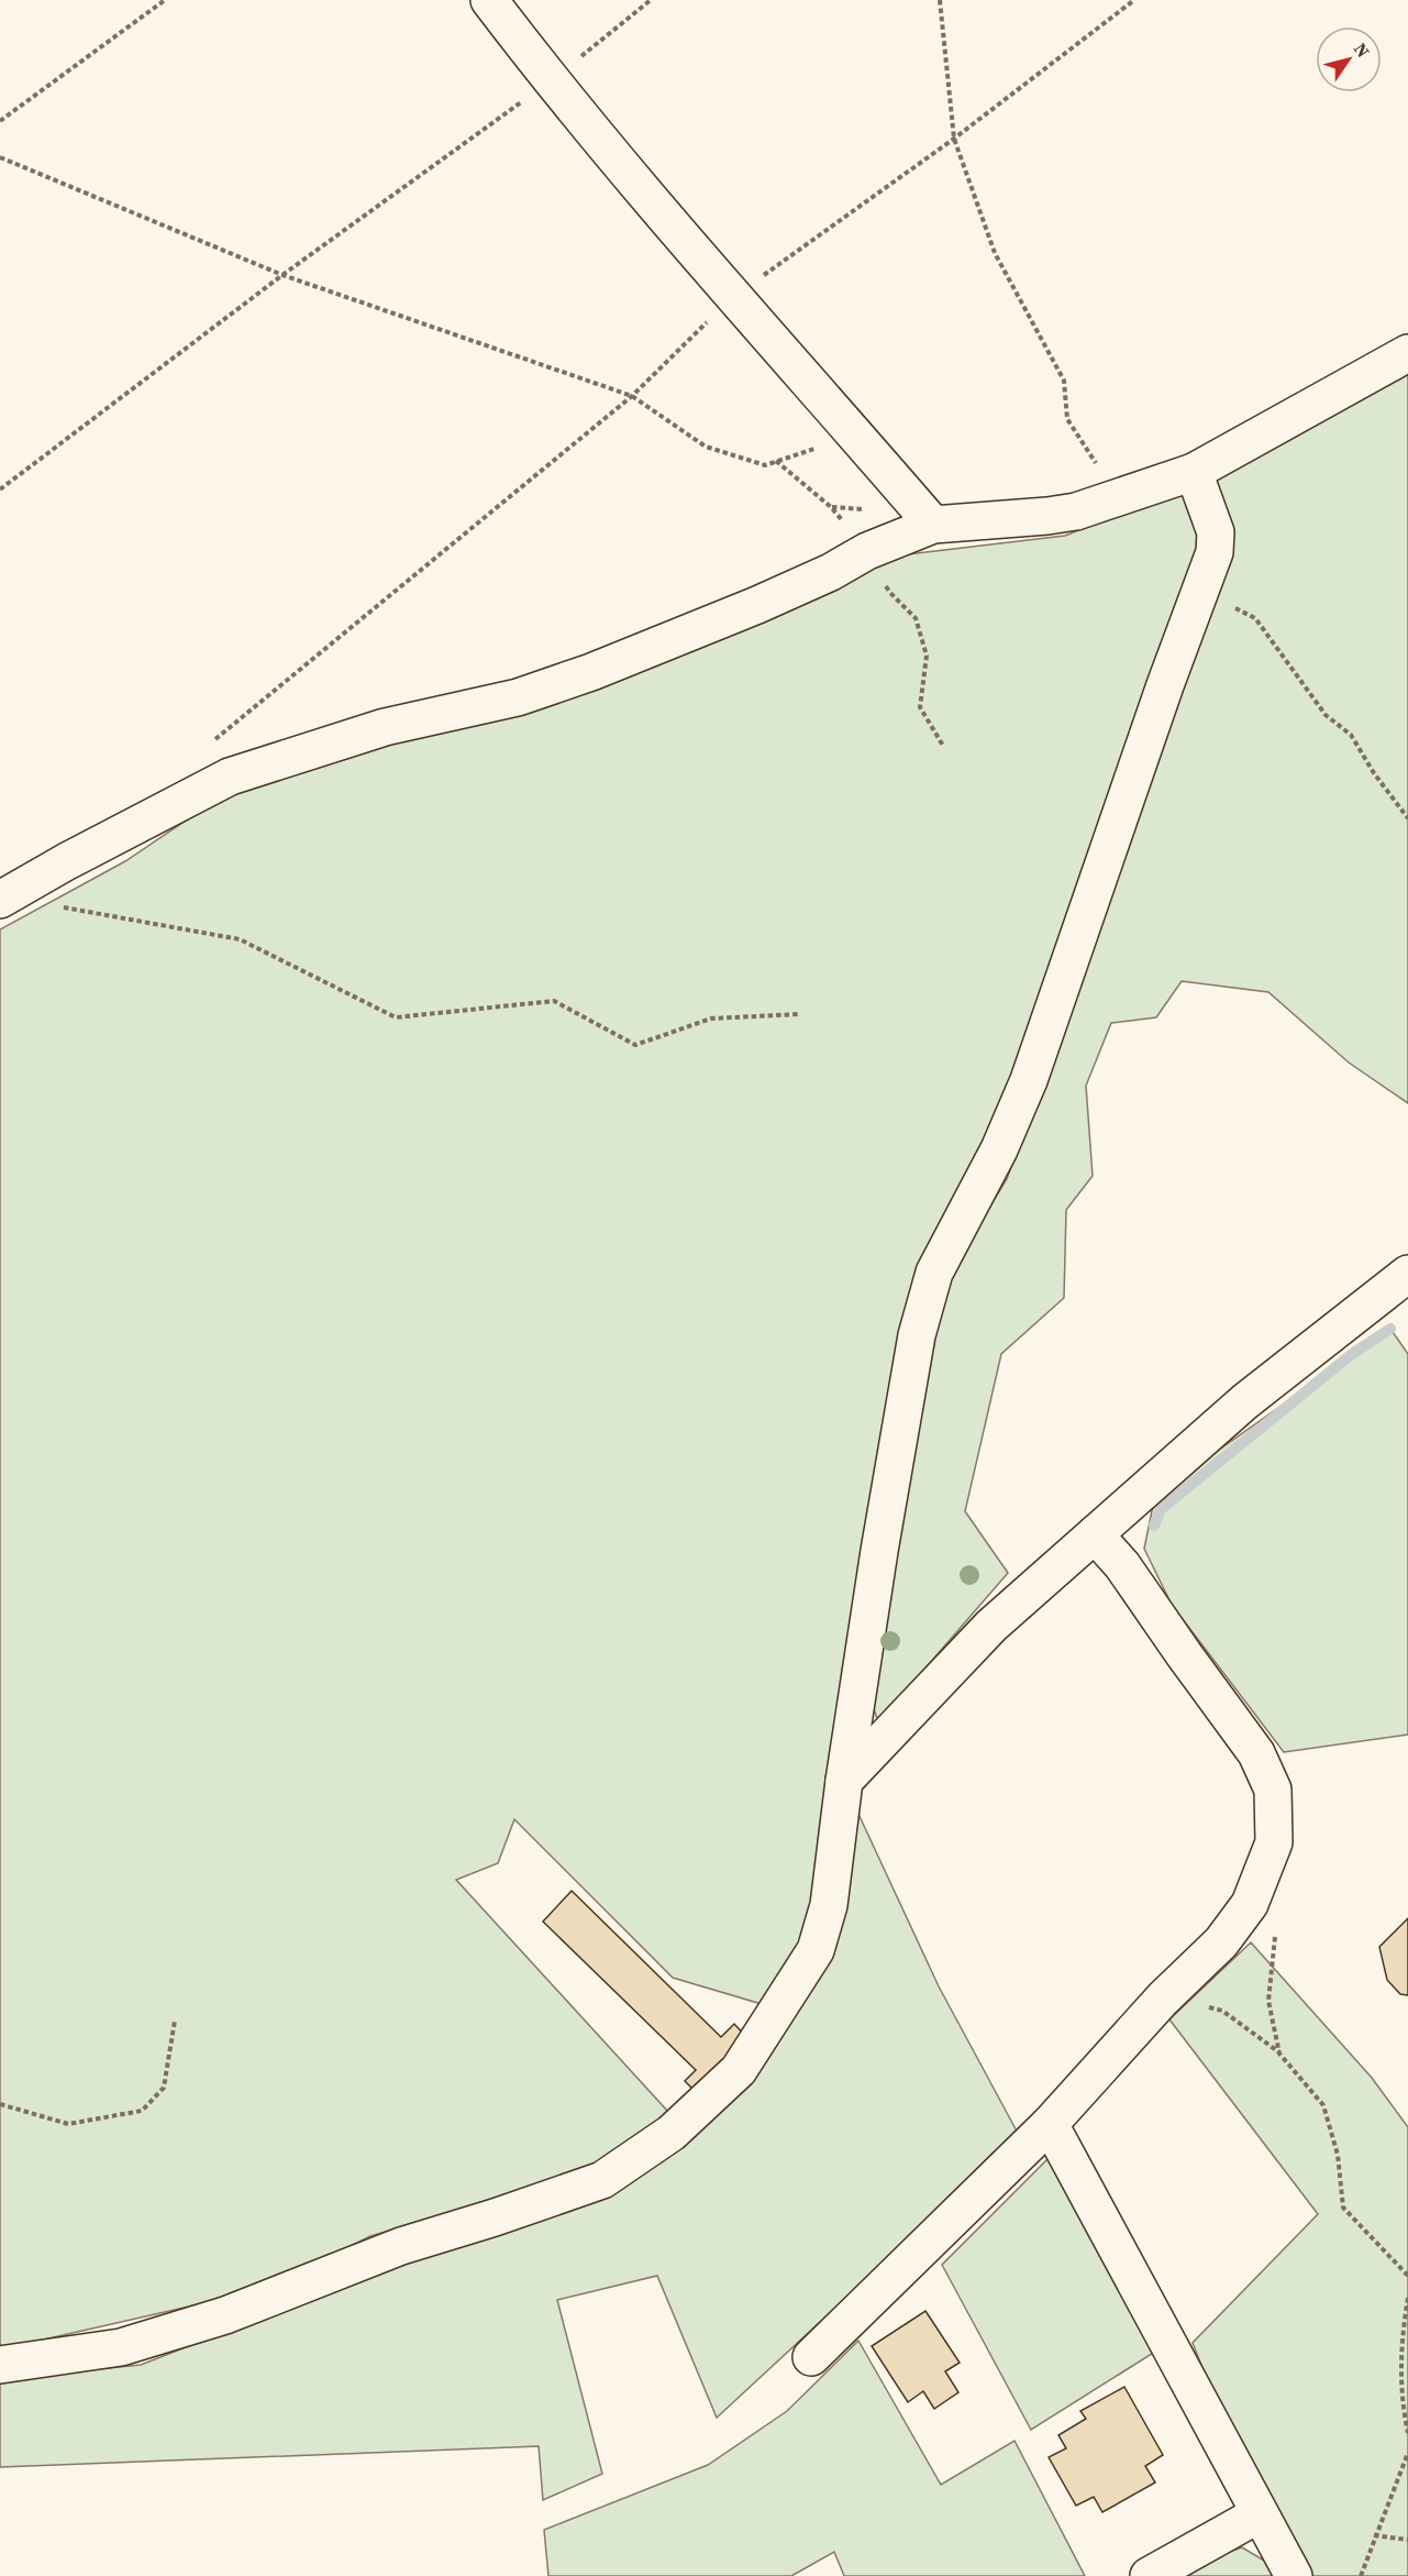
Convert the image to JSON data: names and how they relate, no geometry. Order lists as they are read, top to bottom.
{
  "north": "top right"
}
